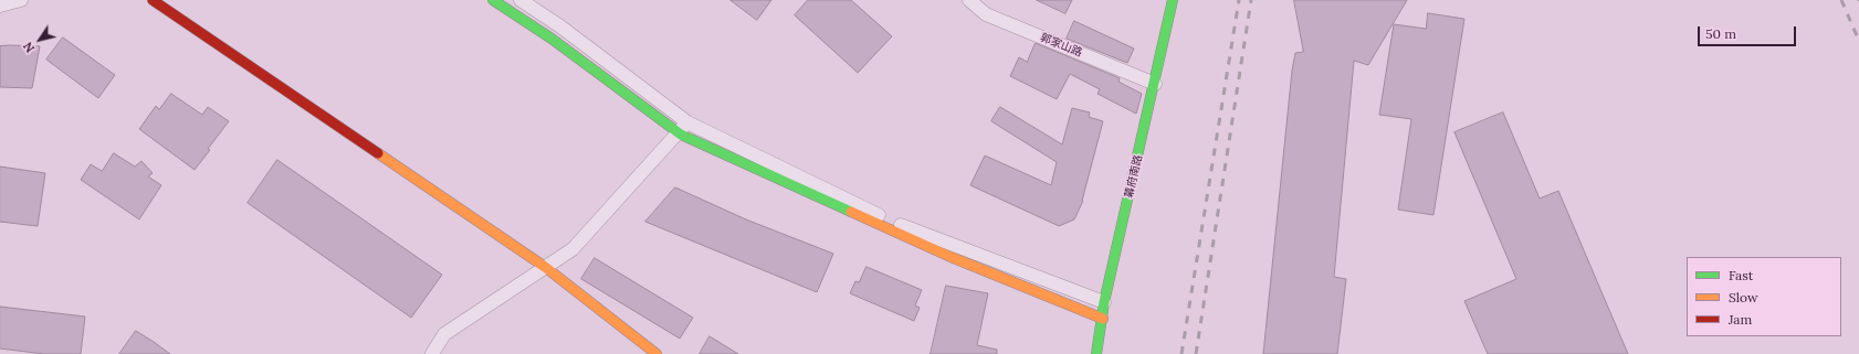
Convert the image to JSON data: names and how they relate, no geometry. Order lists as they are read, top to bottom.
{
  "streets": {
    "street": ["郭家山路", "幕府南路"]
  },
  "crossings": [
    ["郭家山路", "幕府南路"]
  ],
  "legend": ["Fast", "Slow", "Jam"],
  "scale_bar": "50 m",
  "north": "bottom left"
}
